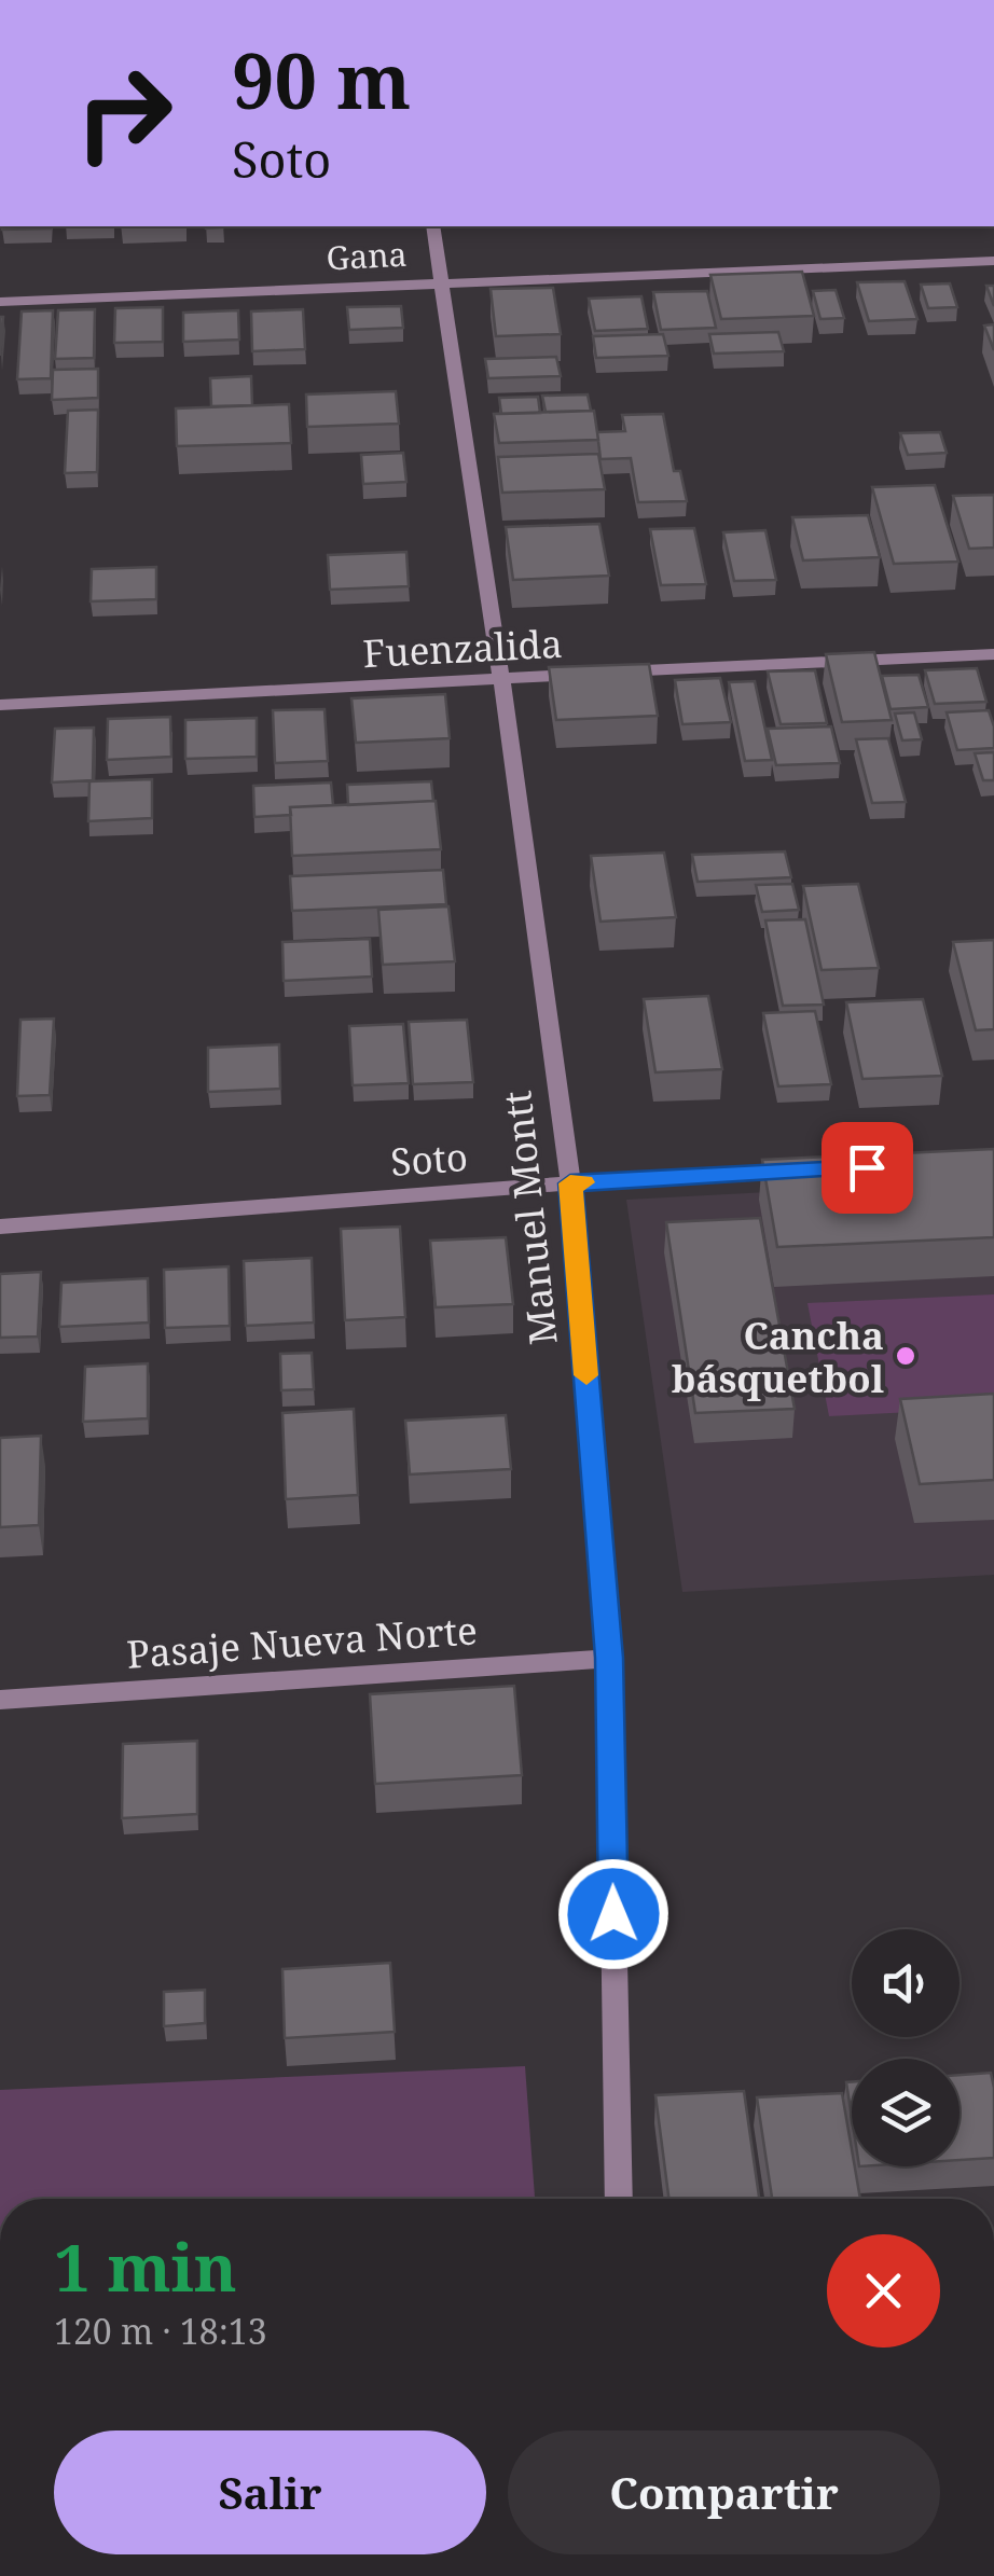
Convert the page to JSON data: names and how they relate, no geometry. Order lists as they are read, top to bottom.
{
  "streets": {
    "street": [
      "Gana",
      "Fuenzalida",
      "Soto",
      "Manuel Montt",
      "Pasaje Nueva Norte"
    ]
  },
  "crossings": [
    ["Gana", "Manuel Montt"],
    ["Fuenzalida", "Manuel Montt"],
    ["Soto", "Manuel Montt"],
    ["Manuel Montt", "Pasaje Nueva Norte"]
  ],
  "places": ["Cancha básquetbol"],
  "page": {
    "turn": ["90 m", "Soto"],
    "heading": ["1 min", "120 m · 18:13"],
    "buttons": ["Salir", "Compartir"]
  }
}
